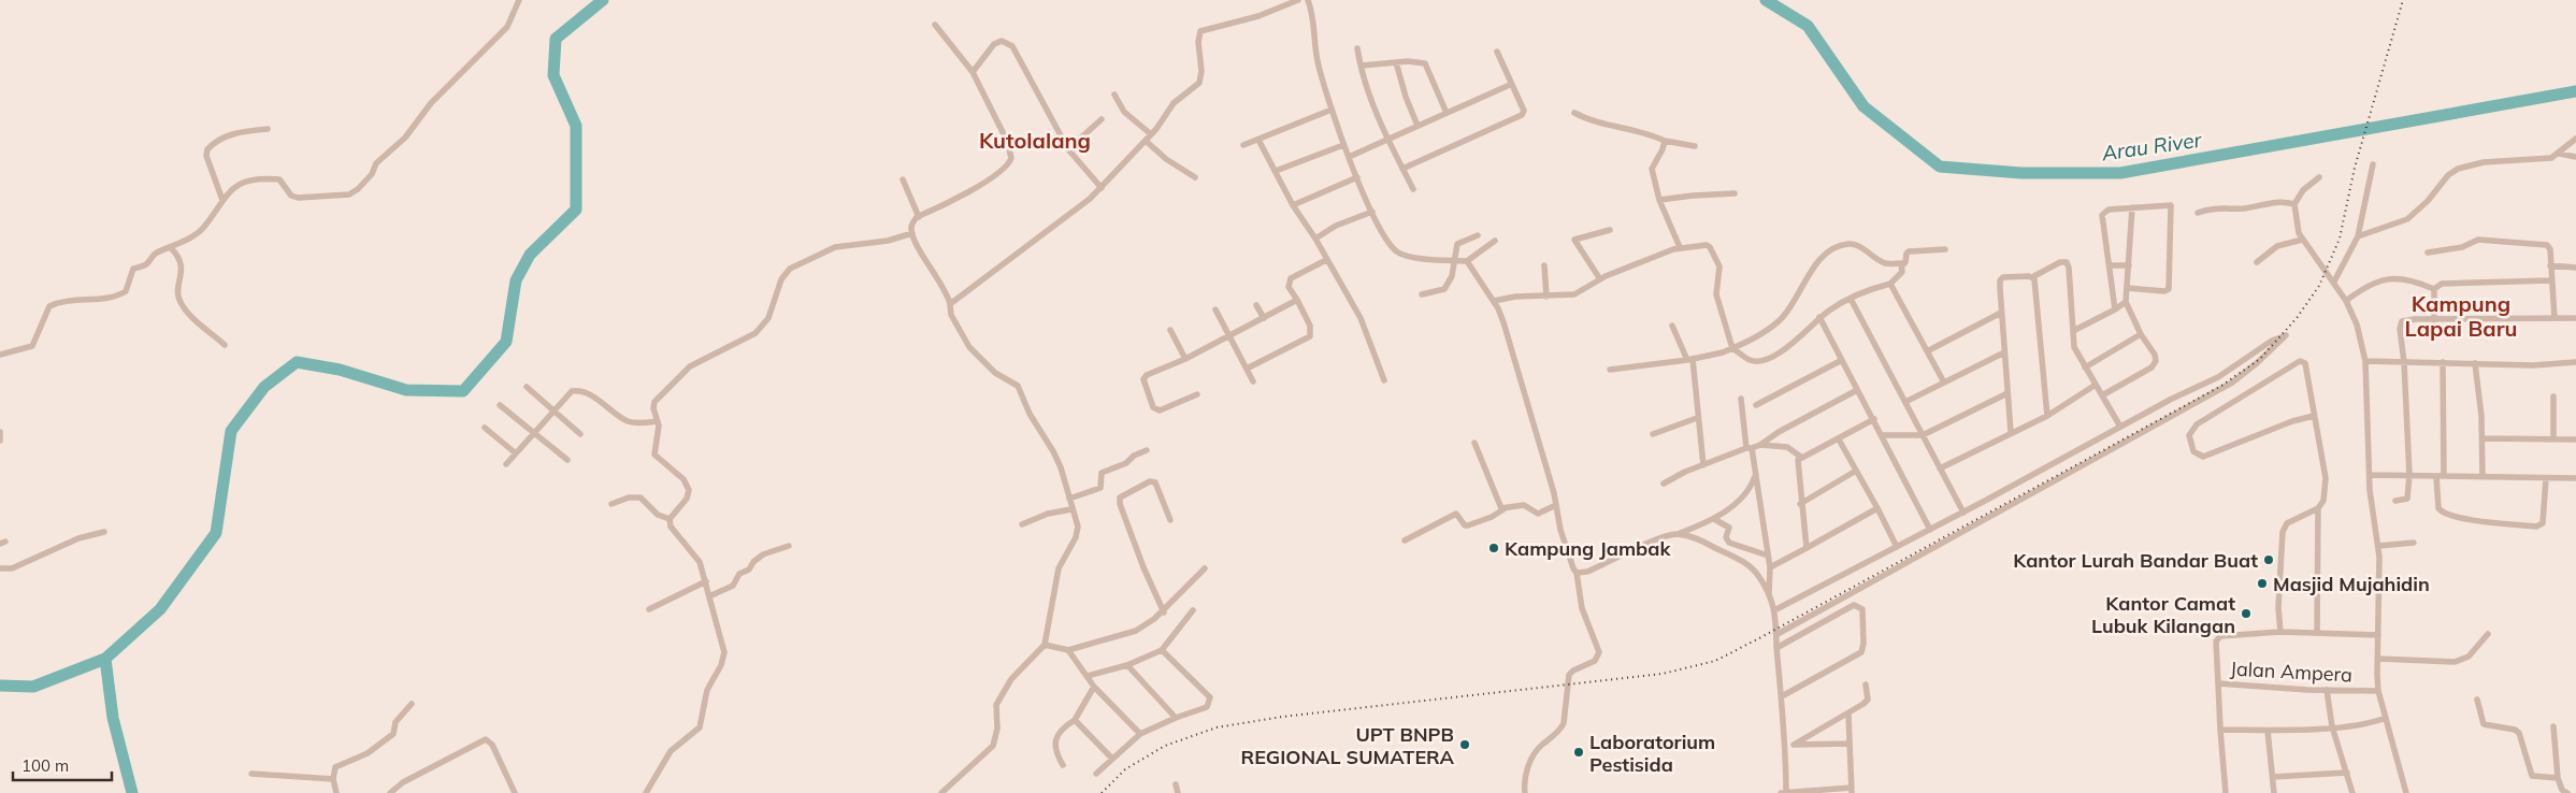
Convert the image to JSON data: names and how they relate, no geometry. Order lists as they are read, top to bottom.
{
  "streets": {
    "street": ["Jalan Ampera"]
  },
  "districts": ["Kutolalang", "Kampung Lapai Baru"],
  "water": ["Arau River"],
  "places": [
    "Kampung Jambak",
    "Kantor Lurah Bandar Buat",
    "Masjid Mujahidin",
    "Kantor Camat Lubuk Kilangan",
    "UPT BNPB REGIONAL SUMATERA",
    "Laboratorium Pestisida"
  ],
  "scale_bar": "100 m"
}
